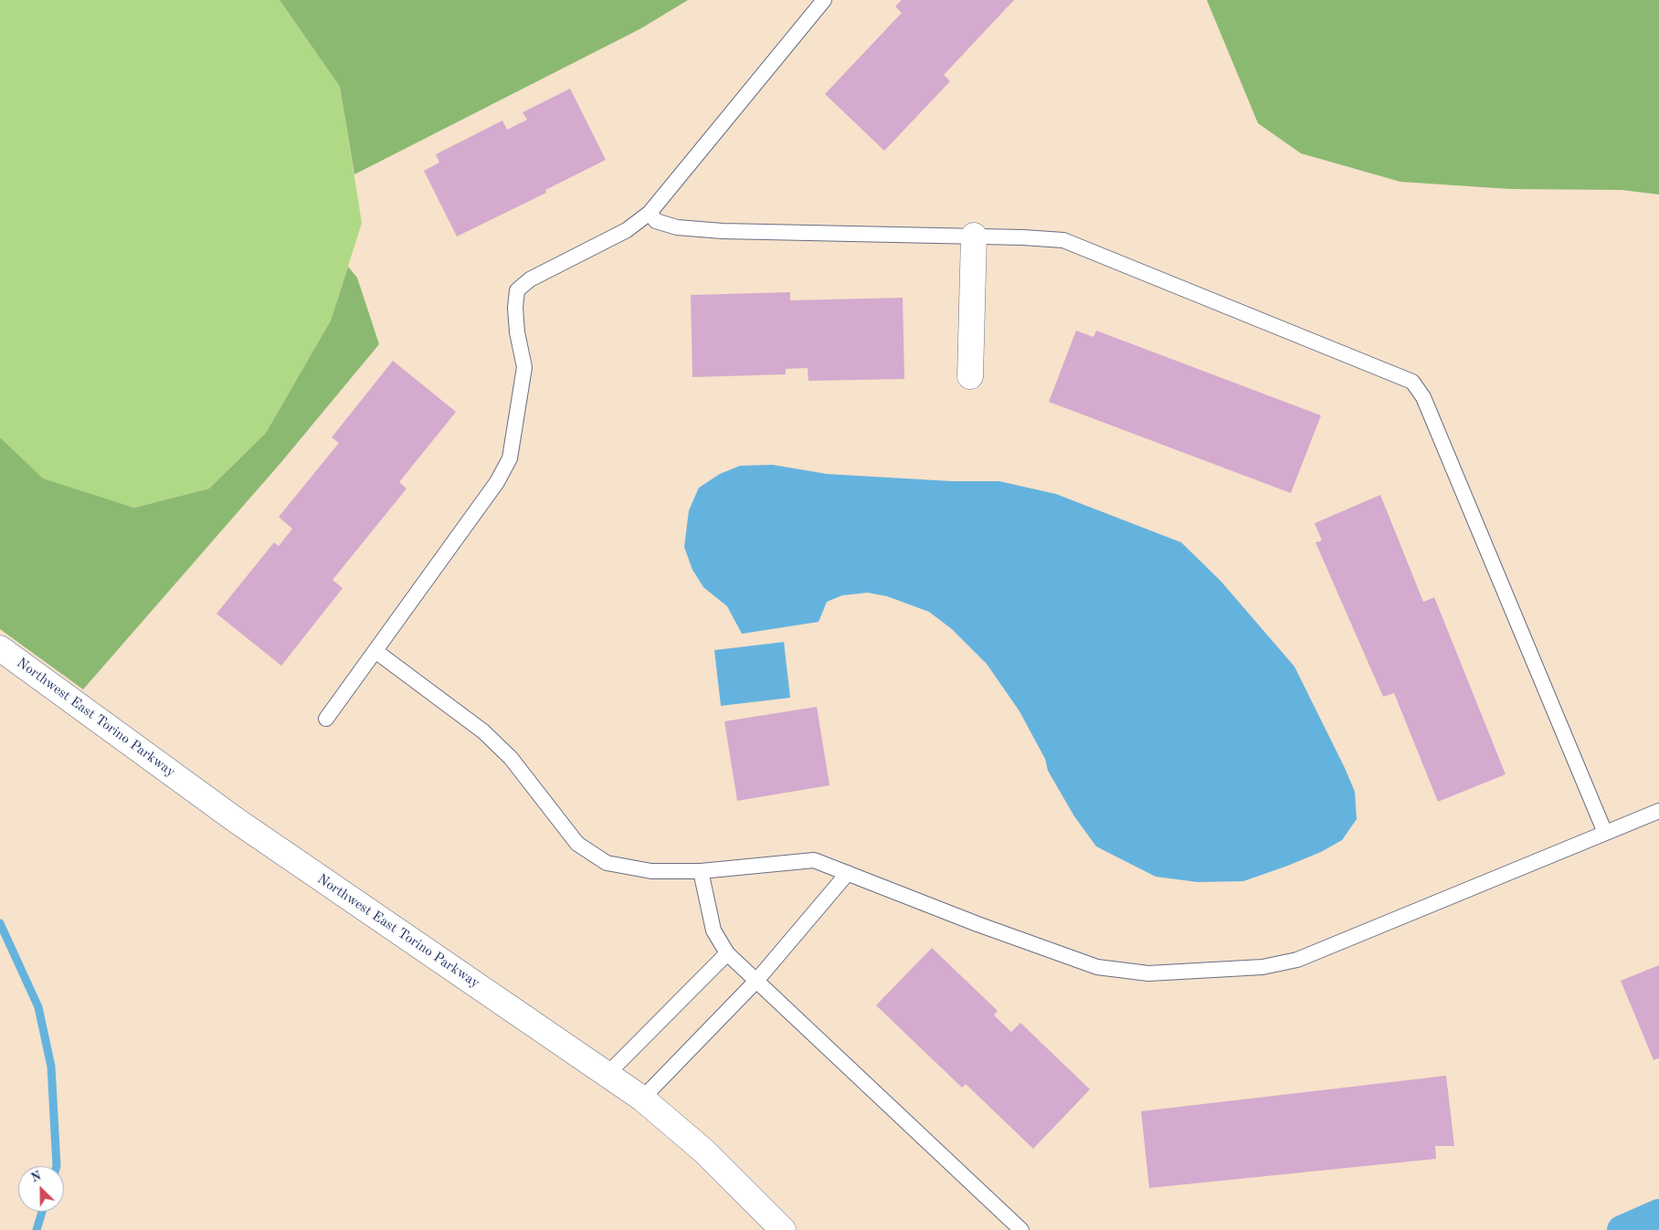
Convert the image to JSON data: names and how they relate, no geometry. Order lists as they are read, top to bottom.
{
  "streets": {
    "street": ["Northwest East Torino Parkway"]
  },
  "north": "top left"
}
